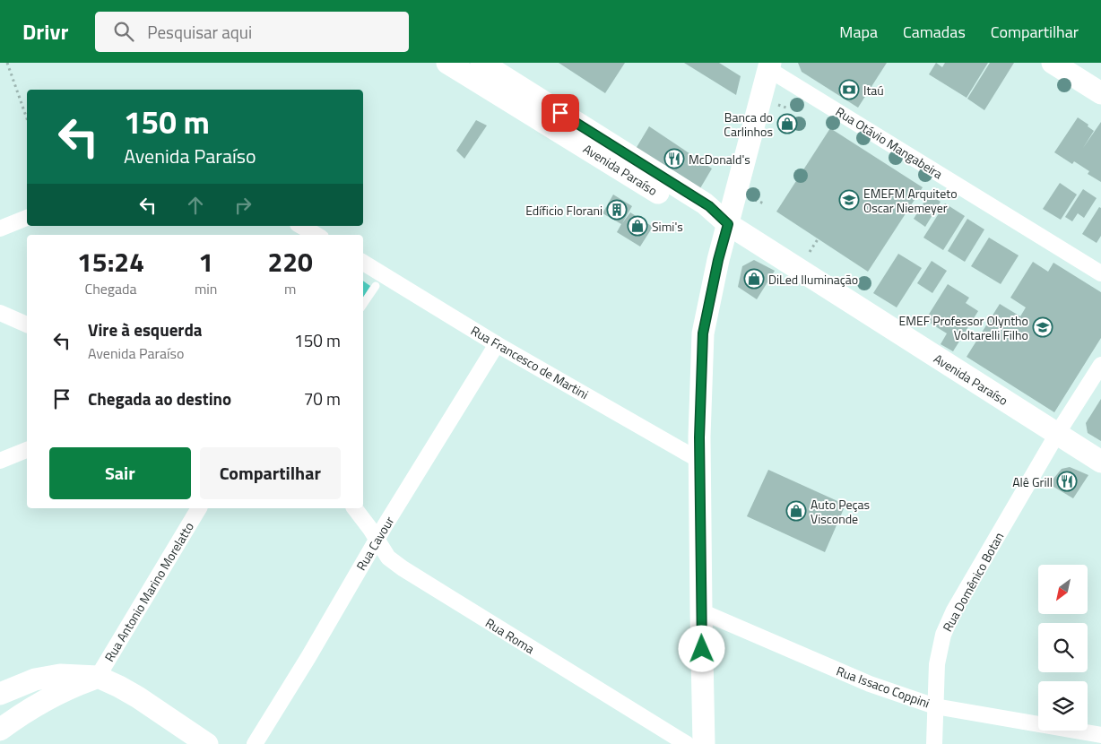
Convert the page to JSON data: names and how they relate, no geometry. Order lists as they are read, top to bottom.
{
  "streets": {
    "street": [
      "Rua Otávio Mangabeira",
      "Avenida Paraíso",
      "Rua Francesco de Martini",
      "Rua Cavour",
      "Rua Domênico Botan",
      "Rua Antonio Marino Morelatto",
      "Rua Roma",
      "Rua Issaco Coppini"
    ]
  },
  "crossings": [
    ["Avenida Paraíso", "Rua Domênico Botan"],
    ["Rua Francesco de Martini", "Rua Cavour"],
    ["Rua Cavour", "Rua Roma"],
    ["Rua Domênico Botan", "Rua Issaco Coppini"]
  ],
  "places": {
    "bank": ["Itaú"],
    "shop": [
      "Banca do Carlinhos",
      "Simi's",
      "DiLed Iluminação",
      "Auto Peças Visconde"
    ],
    "restaurant": ["McDonald's", "Alê Grill"],
    "school or university": ["EMEFM Arquiteto Oscar Niemeyer", "EMEF Professor Olyntho Voltarelli Filho"],
    "building": ["Edíficio Florani"]
  },
  "north": "bottom left",
  "page": {
    "header": "Drivr",
    "search": "Pesquisar aqui",
    "nav": ["Mapa", "Camadas", "Compartilhar"],
    "turn": ["150 m", "Avenida Paraíso"],
    "eta": [
      "15:24",
      "Chegada",
      "1",
      "min",
      "220",
      "m"
    ],
    "list": [
      {
        "name": "Vire à esquerda",
        "note": "Avenida Paraíso",
        "value": "150 m"
      },
      {
        "name": "Chegada ao destino",
        "value": "70 m"
      }
    ],
    "buttons": ["Sair", "Compartilhar"]
  }
}
